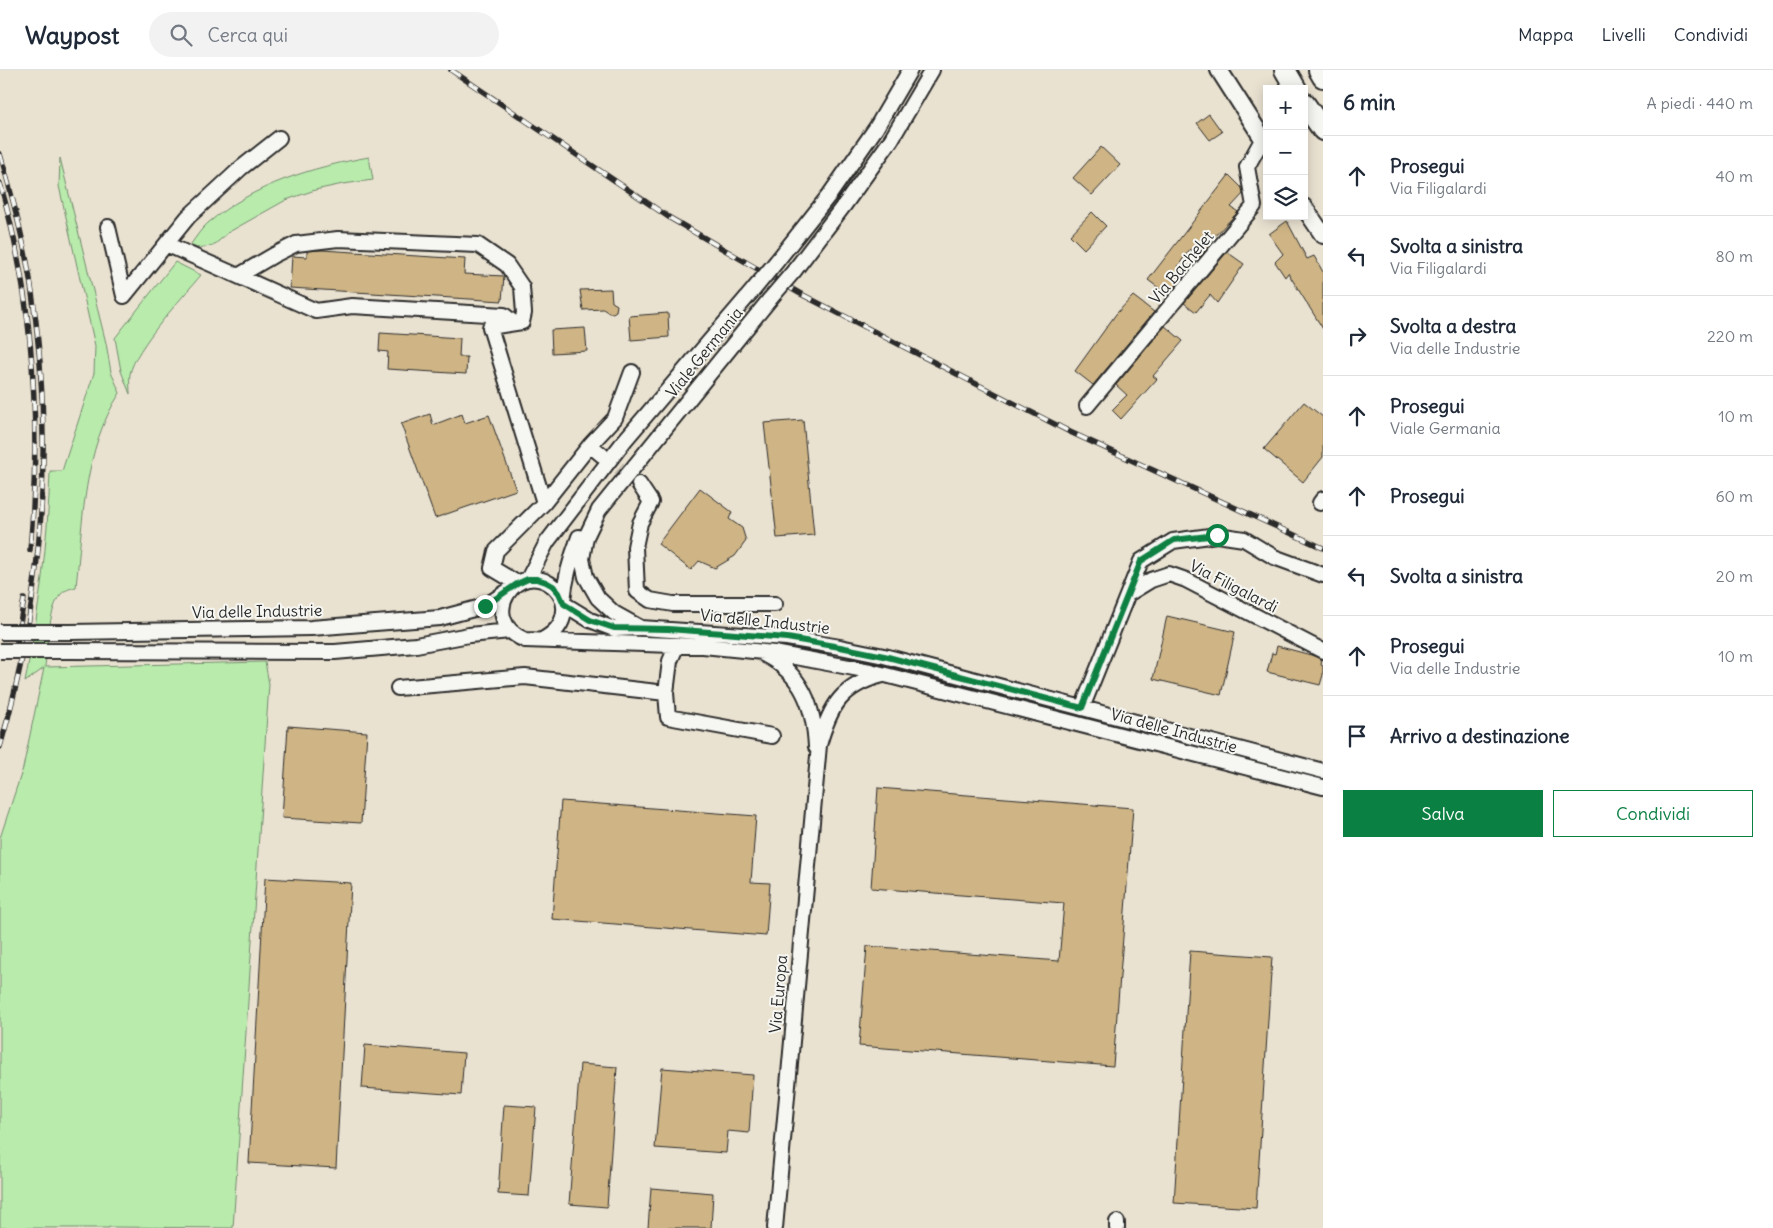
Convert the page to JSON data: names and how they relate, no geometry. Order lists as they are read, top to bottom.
{
  "streets": {
    "street": [
      "Via Bachelet",
      "Viale Germania",
      "Via Filigalardi",
      "Via delle Industrie",
      "Via Europa"
    ]
  },
  "crossings": [
    ["Viale Germania", "Via delle Industrie"],
    ["Via Filigalardi", "Via delle Industrie"],
    ["Via delle Industrie", "Via Europa"]
  ],
  "page": {
    "header": "Waypost",
    "search": "Cerca qui",
    "nav": ["Mappa", "Livelli", "Condividi"],
    "heading": ["6 min", "A piedi · 440 m"],
    "map_buttons": ["+", "−"],
    "list": [
      ["Prosegui", "Via Filigalardi", "40 m"],
      ["Svolta a sinistra", "Via Filigalardi", "80 m"],
      ["Svolta a destra", "Via delle Industrie", "220 m"],
      ["Prosegui", "Viale Germania", "10 m"],
      ["Prosegui", "60 m"],
      ["Svolta a sinistra", "20 m"],
      ["Prosegui", "Via delle Industrie", "10 m"],
      "Arrivo a destinazione"
    ],
    "buttons": ["Salva", "Condividi"]
  }
}
